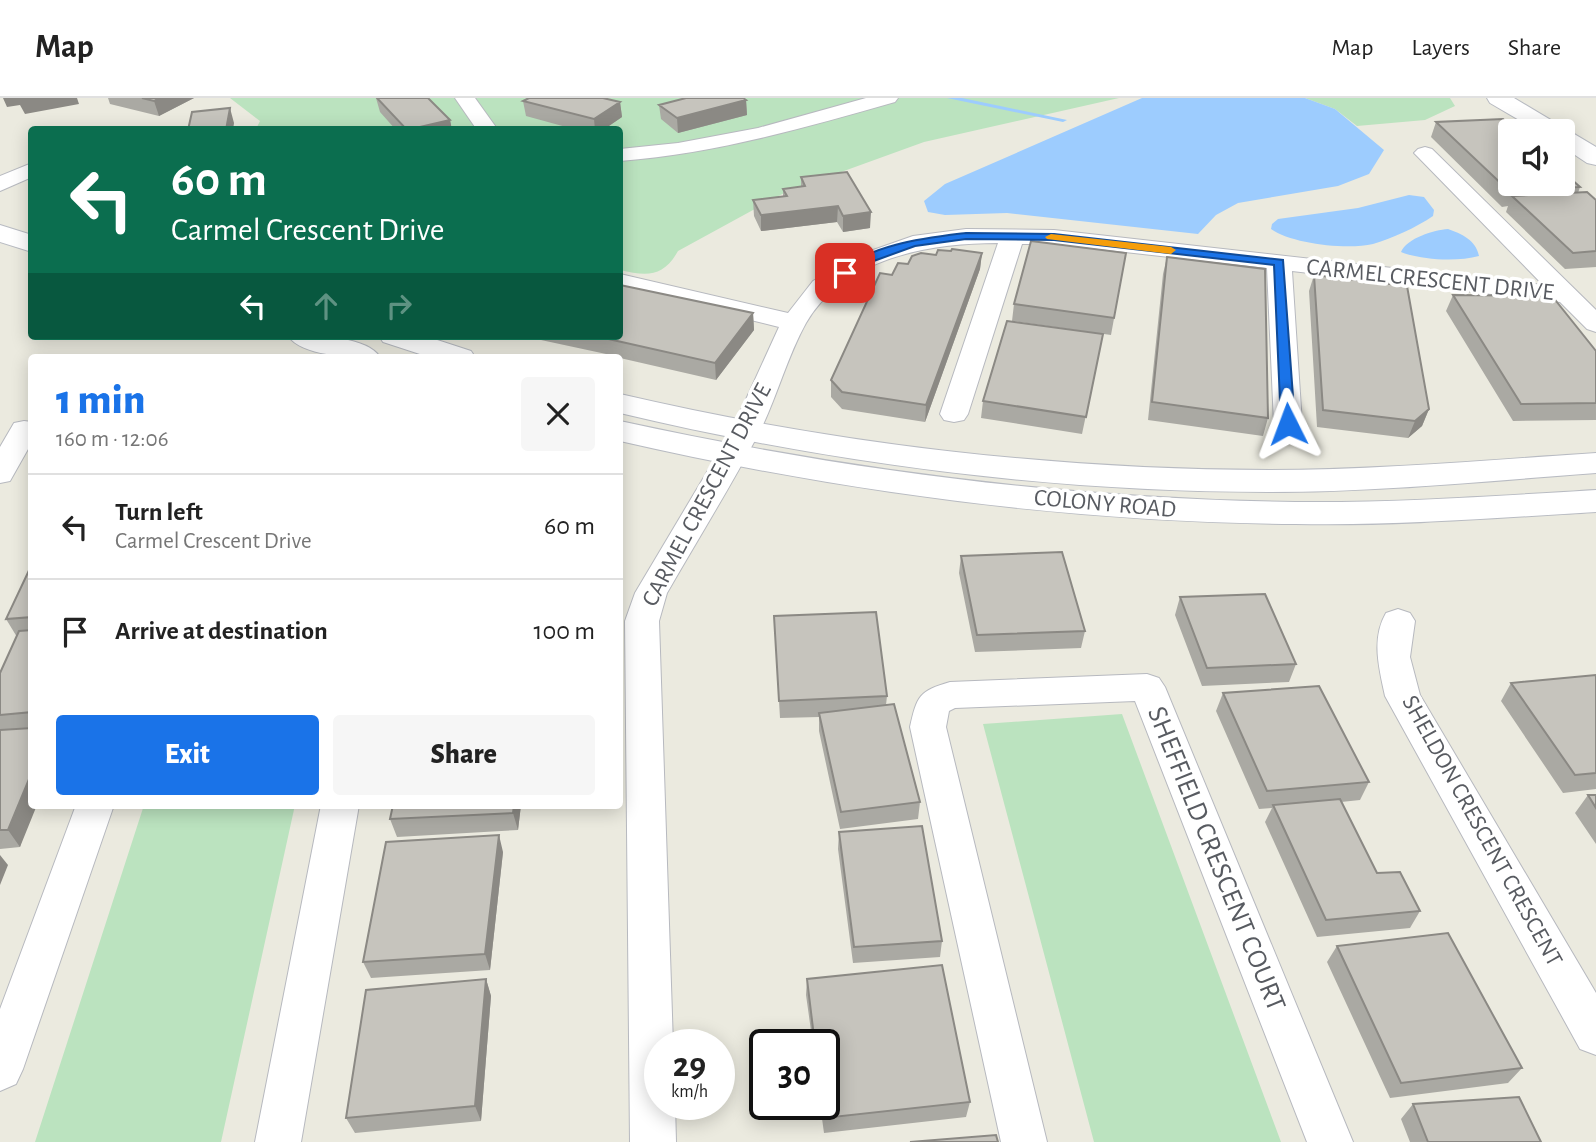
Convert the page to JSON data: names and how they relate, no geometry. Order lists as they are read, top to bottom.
{
  "streets": {
    "main road": ["COLONY ROAD"],
    "street": ["CARMEL CRESCENT DRIVE", "SHELDON CRESCENT CRESCENT", "SHEFFIELD CRESCENT COURT"]
  },
  "crossings": [
    ["CARMEL CRESCENT DRIVE", "COLONY ROAD"]
  ],
  "page": {
    "header": "Map",
    "nav": ["Map", "Layers", "Share"],
    "turn": ["60 m", "Carmel Crescent Drive"],
    "heading": ["1 min", "160 m · 12:06"],
    "list": [
      {
        "name": "Turn left",
        "note": "Carmel Crescent Drive",
        "value": "60 m"
      },
      {
        "name": "Arrive at destination",
        "value": "100 m"
      }
    ],
    "buttons": ["Exit", "Share"],
    "speed": "29 km/h",
    "limit": "30"
  }
}
